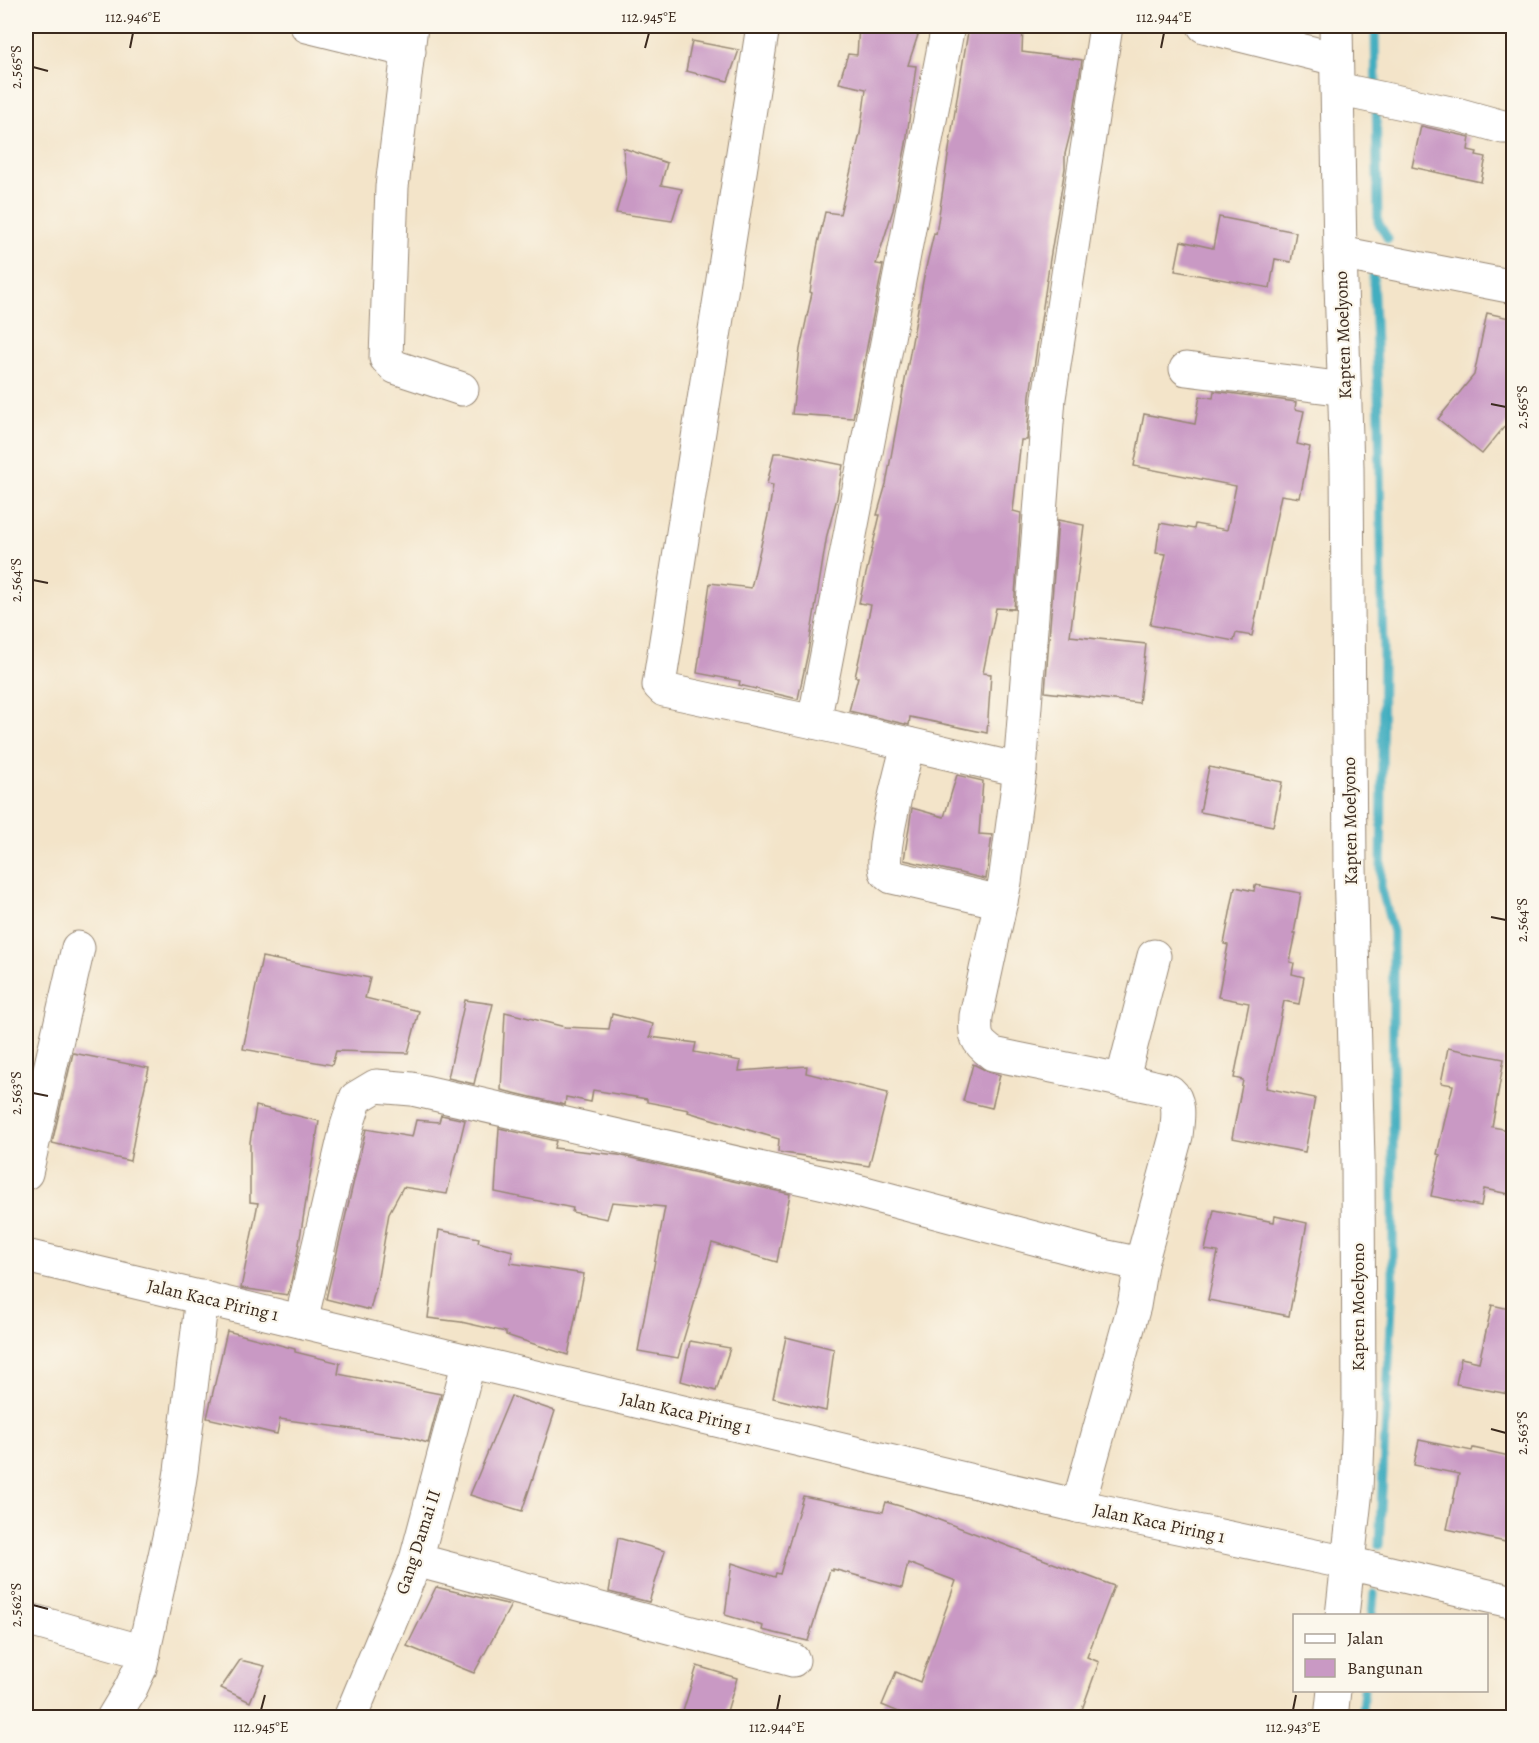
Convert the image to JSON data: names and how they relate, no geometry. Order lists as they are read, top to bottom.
{
  "streets": {
    "street": ["Kapten Moelyono", "Jalan Kaca Piring 1", "Gang Damai II"]
  },
  "crossings": [
    ["Kapten Moelyono", "Jalan Kaca Piring 1"],
    ["Jalan Kaca Piring 1", "Gang Damai II"]
  ],
  "legend": ["Jalan", "Bangunan"],
  "coordinates": [
    "112.946°E",
    "112.945°E",
    "112.944°E",
    "2.565°S",
    "2.564°S",
    "2.563°S",
    "2.562°S",
    "112.943°E"
  ]
}
